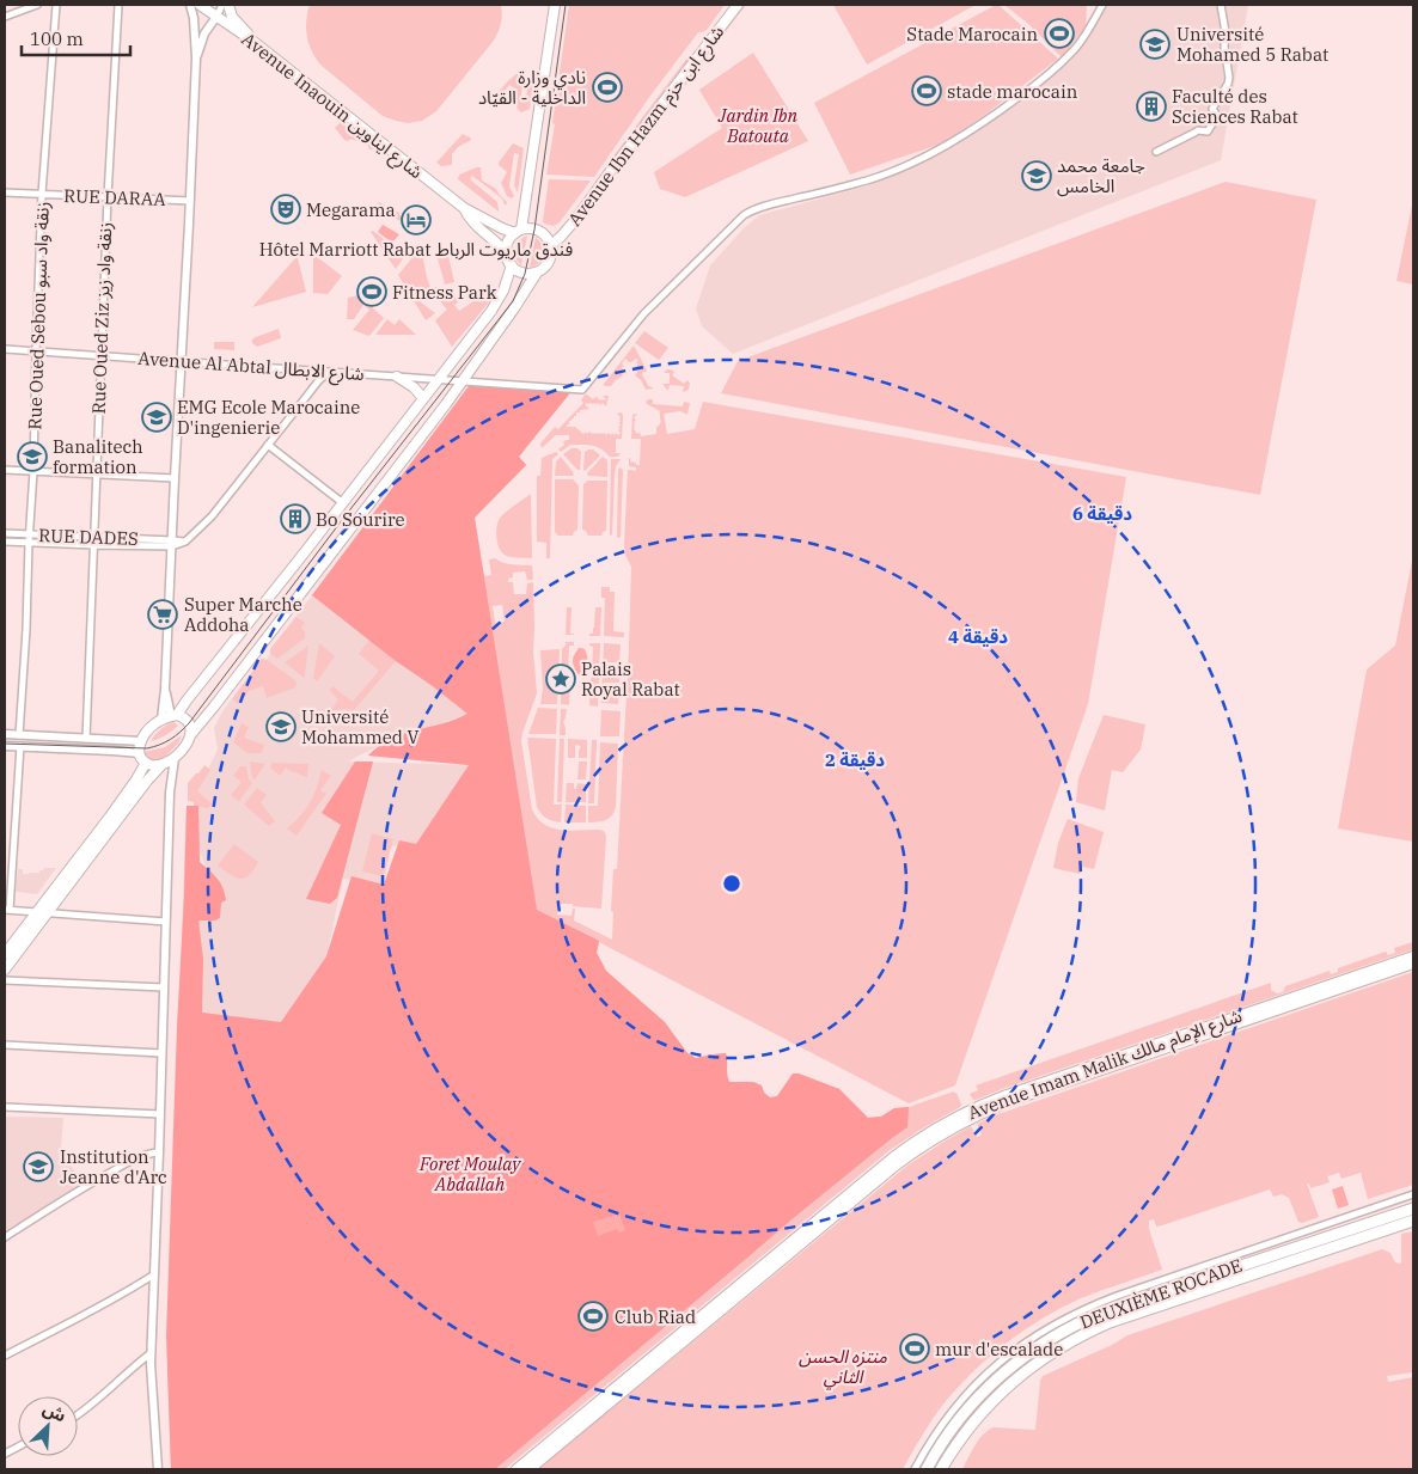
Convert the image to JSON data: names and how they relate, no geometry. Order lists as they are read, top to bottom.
{
  "streets": {
    "highway": ["DEUXIÈME ROCADE"],
    "main road": ["Avenue Inaouin شارع ايناوين", "Avenue Ibn Hazm شارع ابن حزم", "Avenue Imam Malik شارع الإمام مالك"],
    "street": [
      "RUE DARAA",
      "Rue Oued Sebou زنقة واد سبو",
      "Rue Oued Ziz زنقة واد زيز",
      "Avenue Al Abtal شارع الابطال",
      "RUE DADES"
    ]
  },
  "crossings": [
    ["Avenue Inaouin شارع ايناوين", "Avenue Ibn Hazm شارع ابن حزم"],
    ["RUE DARAA", "Rue Oued Sebou زنقة واد سبو"],
    ["RUE DARAA", "Rue Oued Ziz زنقة واد زيز"],
    ["Rue Oued Sebou زنقة واد سبو", "Avenue Al Abtal شارع الابطال"],
    ["Rue Oued Sebou زنقة واد سبو", "RUE DADES"],
    ["Rue Oued Ziz زنقة واد زيز", "Avenue Al Abtal شارع الابطال"],
    ["Rue Oued Ziz زنقة واد زيز", "RUE DADES"]
  ],
  "parks": ["Jardin Ibn Batouta", "Foret Moulay Abdallah", "منتزه الحسن الثاني"],
  "places": {
    "sports": [
      "Stade Marocain",
      "نادي وزارة الداخلية - القيّاد",
      "stade marocain",
      "Fitness Park",
      "Club Riad",
      "mur d'escalade"
    ],
    "school or university": [
      "Université Mohamed 5 Rabat",
      "جامعة محمد الخامس",
      "EMG Ecole Marocaine D'ingenierie",
      "Banalitech formation",
      "Université Mohammed V",
      "Institution Jeanne d'Arc"
    ],
    "building": ["Faculté des Sciences Rabat", "Bo Sourire"],
    "theatre": ["Megarama"],
    "hotel": ["Hôtel Marriott Rabat فندق ماريوت الرباط"],
    "supermarket": ["Super Marche Addoha"],
    "place": ["Palais Royal Rabat"]
  },
  "scale_bar": "100 m",
  "north": "top right",
  "rings": ["6 دقيقة", "4 دقيقة", "2 دقيقة"]
}
